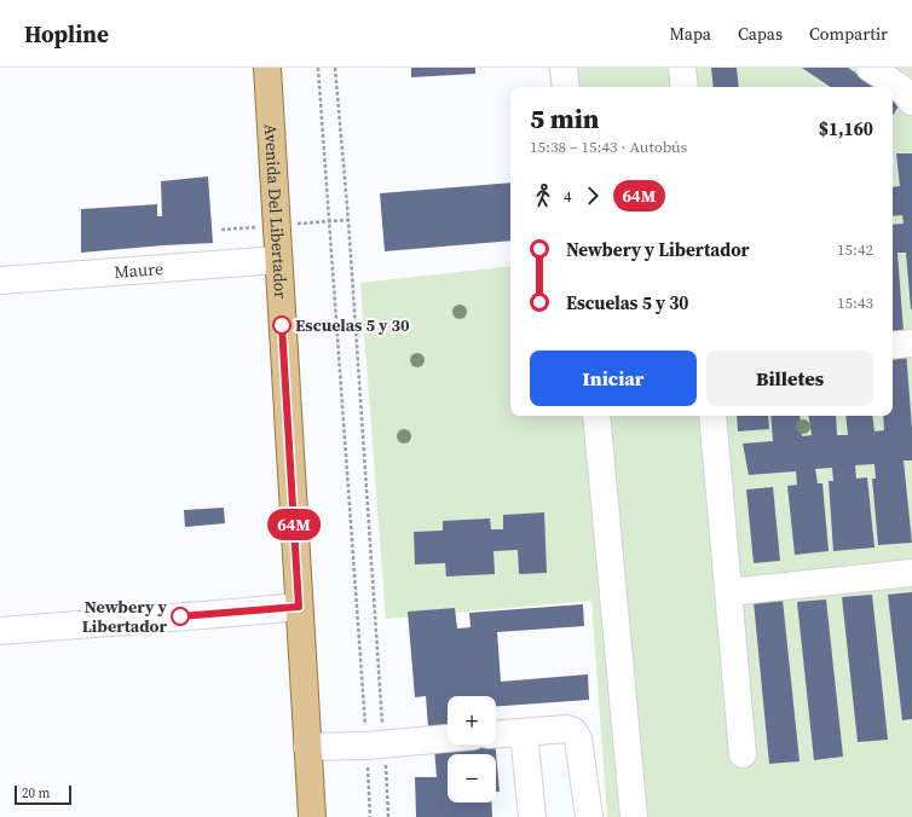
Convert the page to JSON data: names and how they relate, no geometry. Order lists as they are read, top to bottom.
{
  "streets": {
    "main road": ["Avenida Del Libertador"],
    "street": ["Maure"]
  },
  "crossings": [
    ["Avenida Del Libertador", "Maure"]
  ],
  "places": ["Escuelas 5 y 30", "Newbery y Libertador"],
  "lines": ["bus line 64M"],
  "scale_bar": "20 m",
  "page": {
    "header": "Hopline",
    "nav": ["Mapa", "Capas", "Compartir"],
    "on_map": "64M",
    "heading": ["5 min", "15:38 – 15:43 · Autobús", "$1,160"],
    "legs": ["4", "64M"],
    "list": [
      {
        "name": "Newbery y Libertador",
        "value": "15:42"
      },
      {
        "name": "Escuelas 5 y 30",
        "value": "15:43"
      }
    ],
    "buttons": ["Iniciar", "Billetes"],
    "map_buttons": ["+", "−"],
    "scale": "20 m"
  }
}
